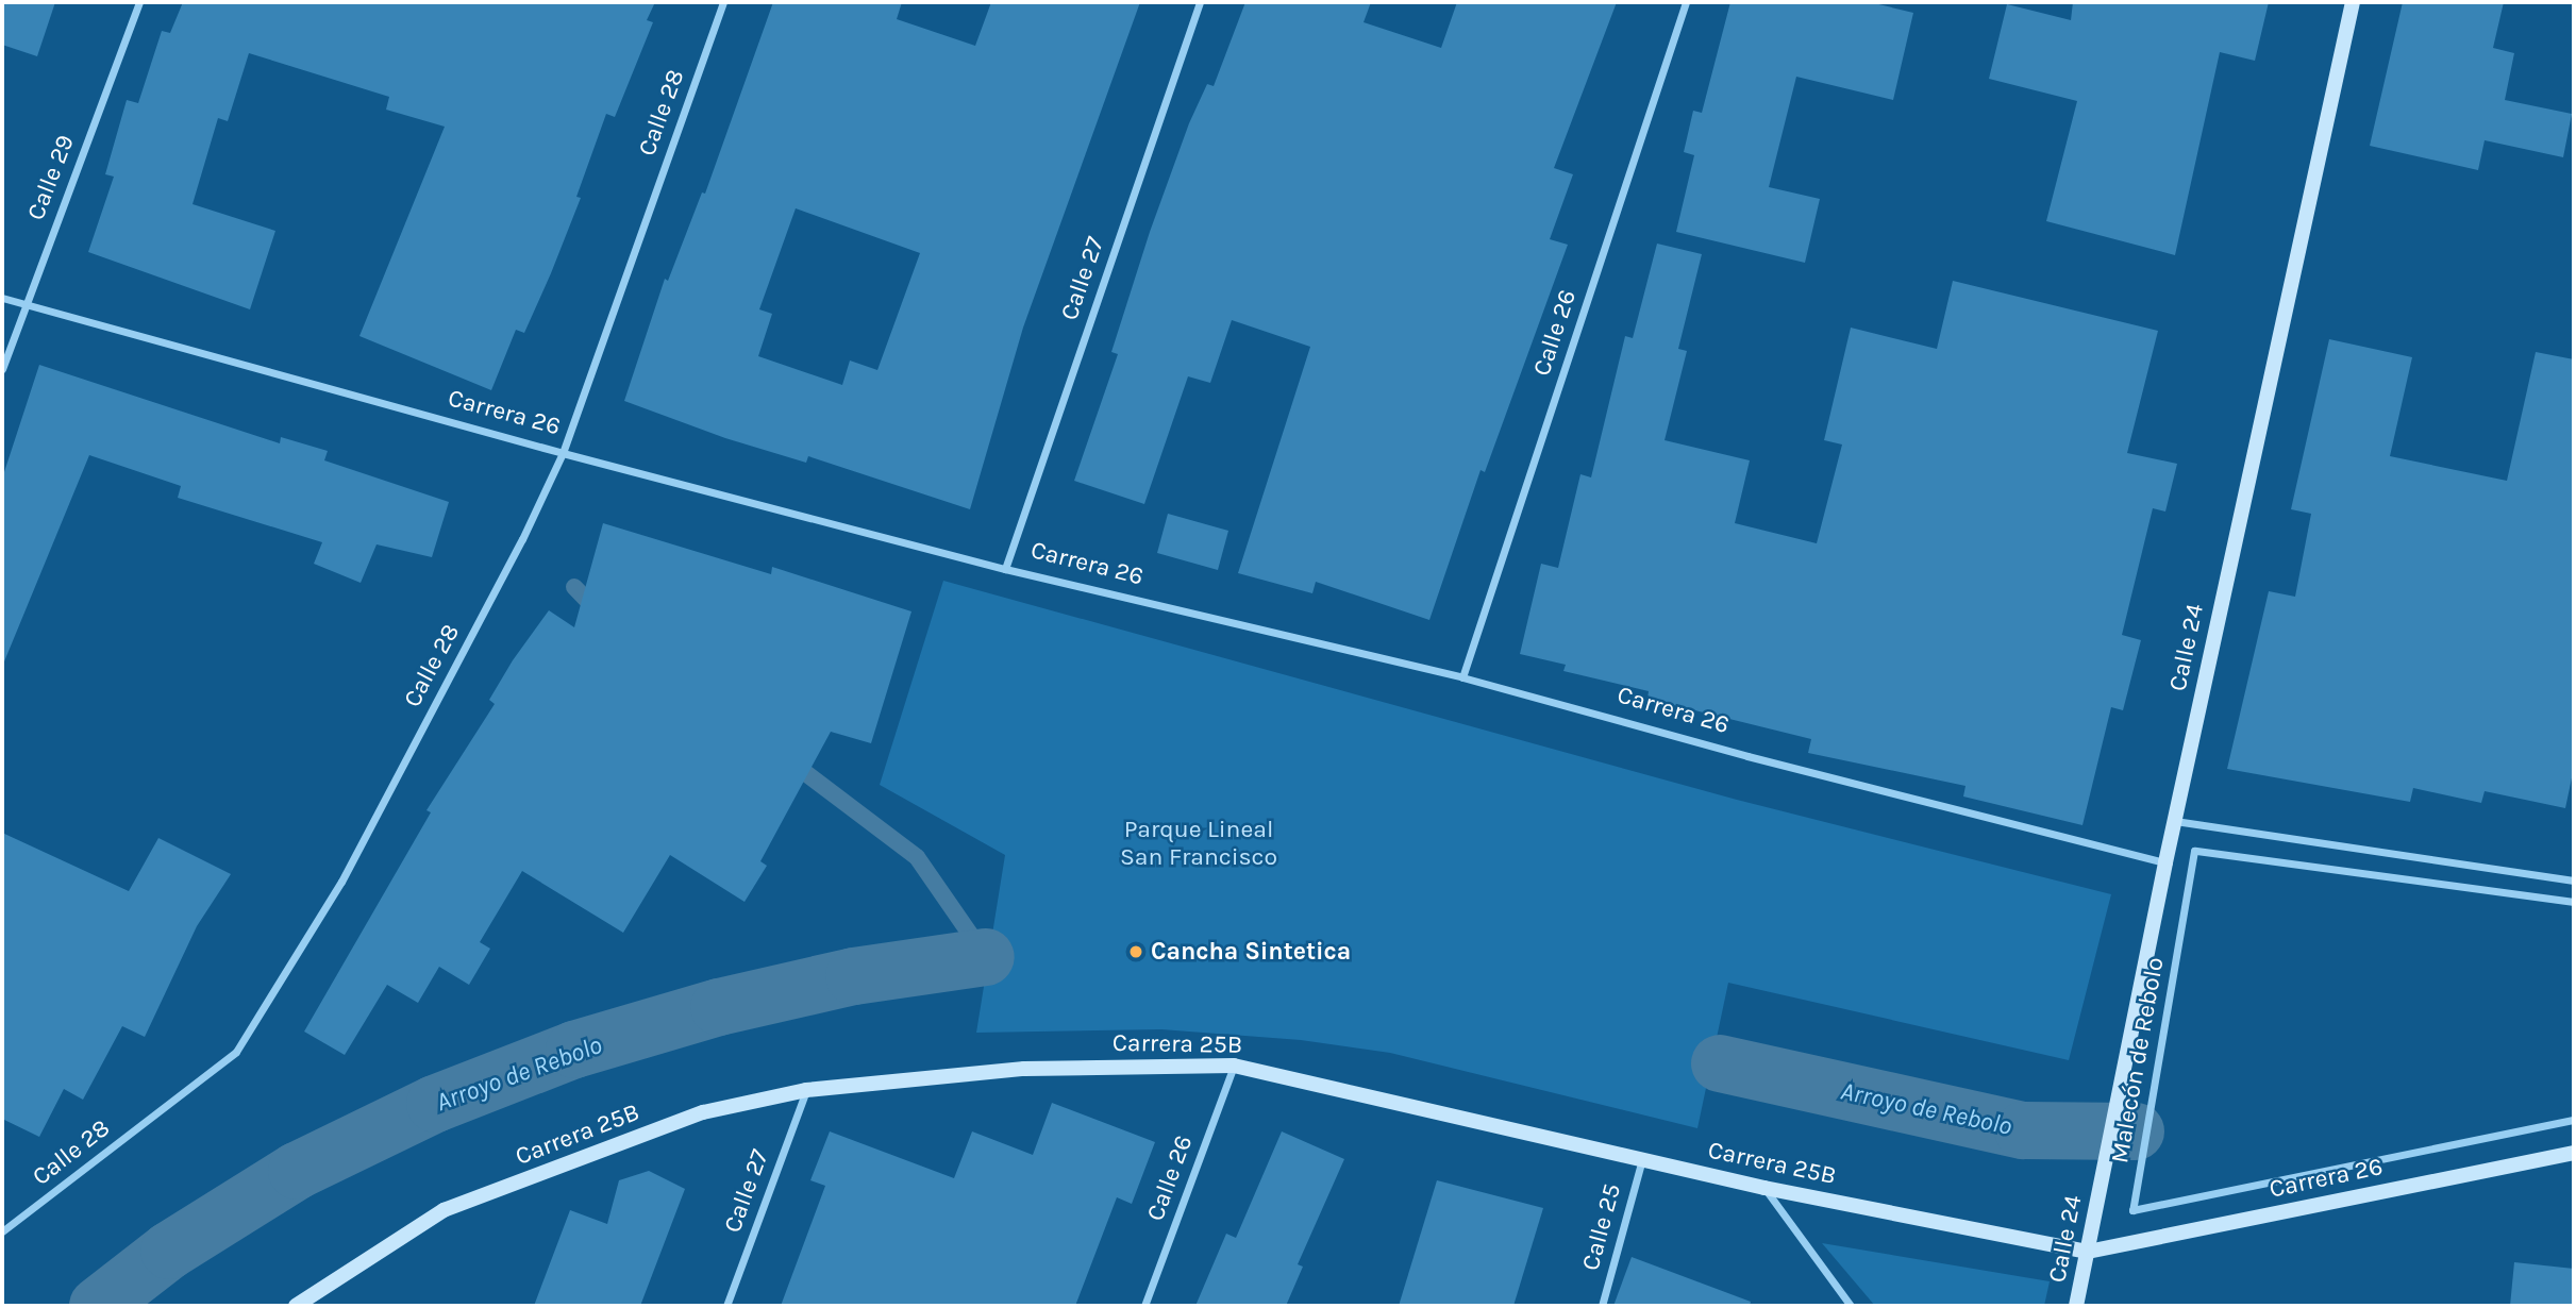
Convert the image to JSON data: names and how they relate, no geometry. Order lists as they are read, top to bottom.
{
  "streets": {
    "street": [
      "Calle 28",
      "Calle 29",
      "Calle 27",
      "Calle 26",
      "Carrera 26",
      "Calle 24",
      "Carrera 25B",
      "Malecón de Rebolo",
      "Calle 25"
    ]
  },
  "crossings": [
    ["Calle 28", "Carrera 26"],
    ["Calle 29", "Carrera 26"],
    ["Calle 27", "Carrera 26"],
    ["Calle 27", "Carrera 25B"],
    ["Calle 26", "Carrera 26"],
    ["Calle 26", "Carrera 25B"],
    ["Carrera 26", "Calle 24"],
    ["Carrera 26", "Carrera 25B"],
    ["Calle 24", "Carrera 25B"],
    ["Carrera 25B", "Calle 25"]
  ],
  "water": ["Arroyo de Rebolo"],
  "parks": ["Parque Lineal San Francisco"],
  "places": ["Cancha Sintetica"]
}
